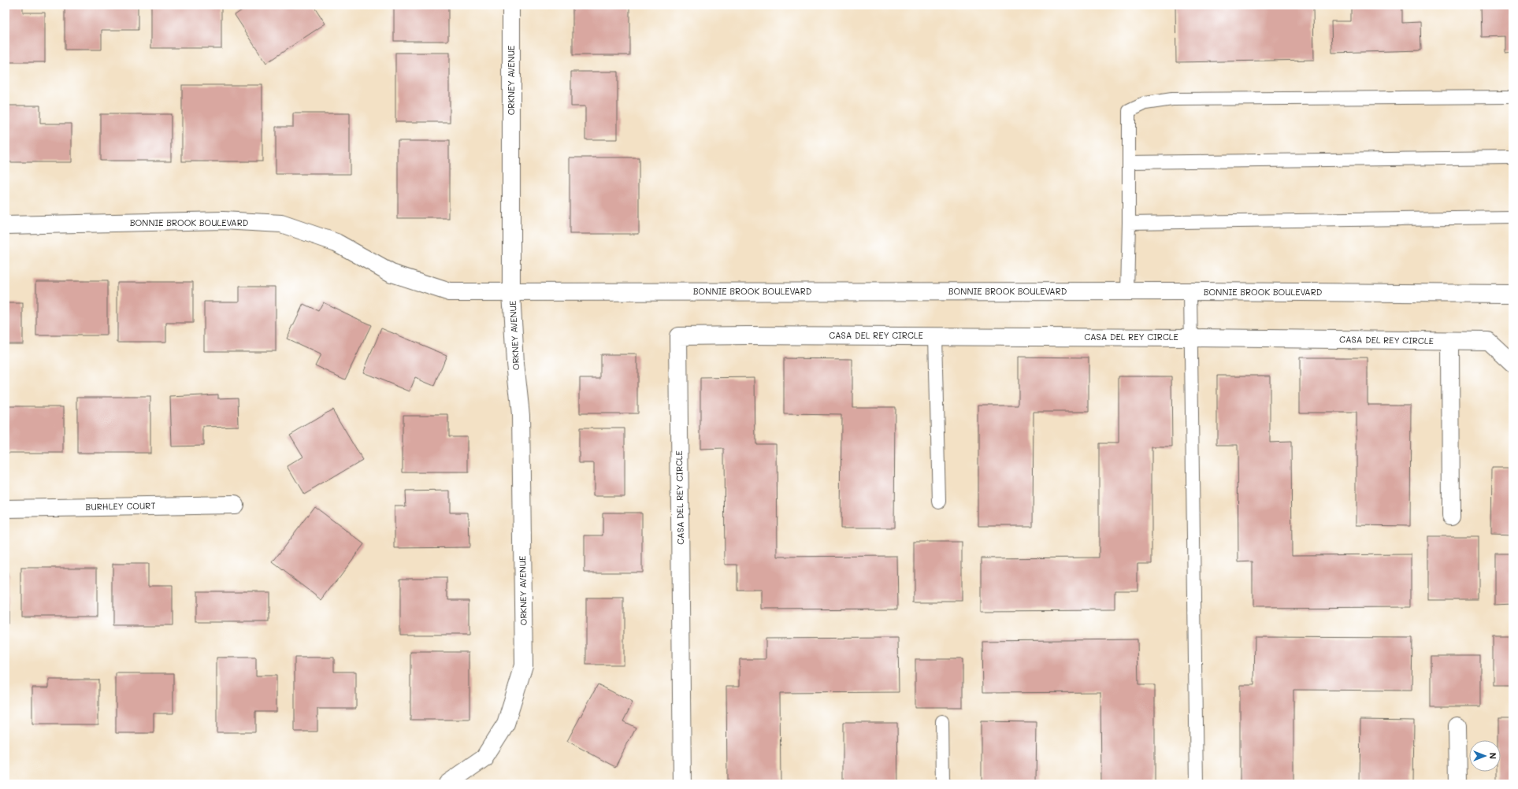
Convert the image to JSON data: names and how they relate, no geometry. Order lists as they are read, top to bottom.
{
  "streets": {
    "street": [
      "ORKNEY AVENUE",
      "BONNIE BROOK BOULEVARD",
      "CASA DEL REY CIRCLE",
      "BURHLEY COURT"
    ]
  },
  "crossings": [
    ["ORKNEY AVENUE", "BONNIE BROOK BOULEVARD"]
  ],
  "north": "right"
}
